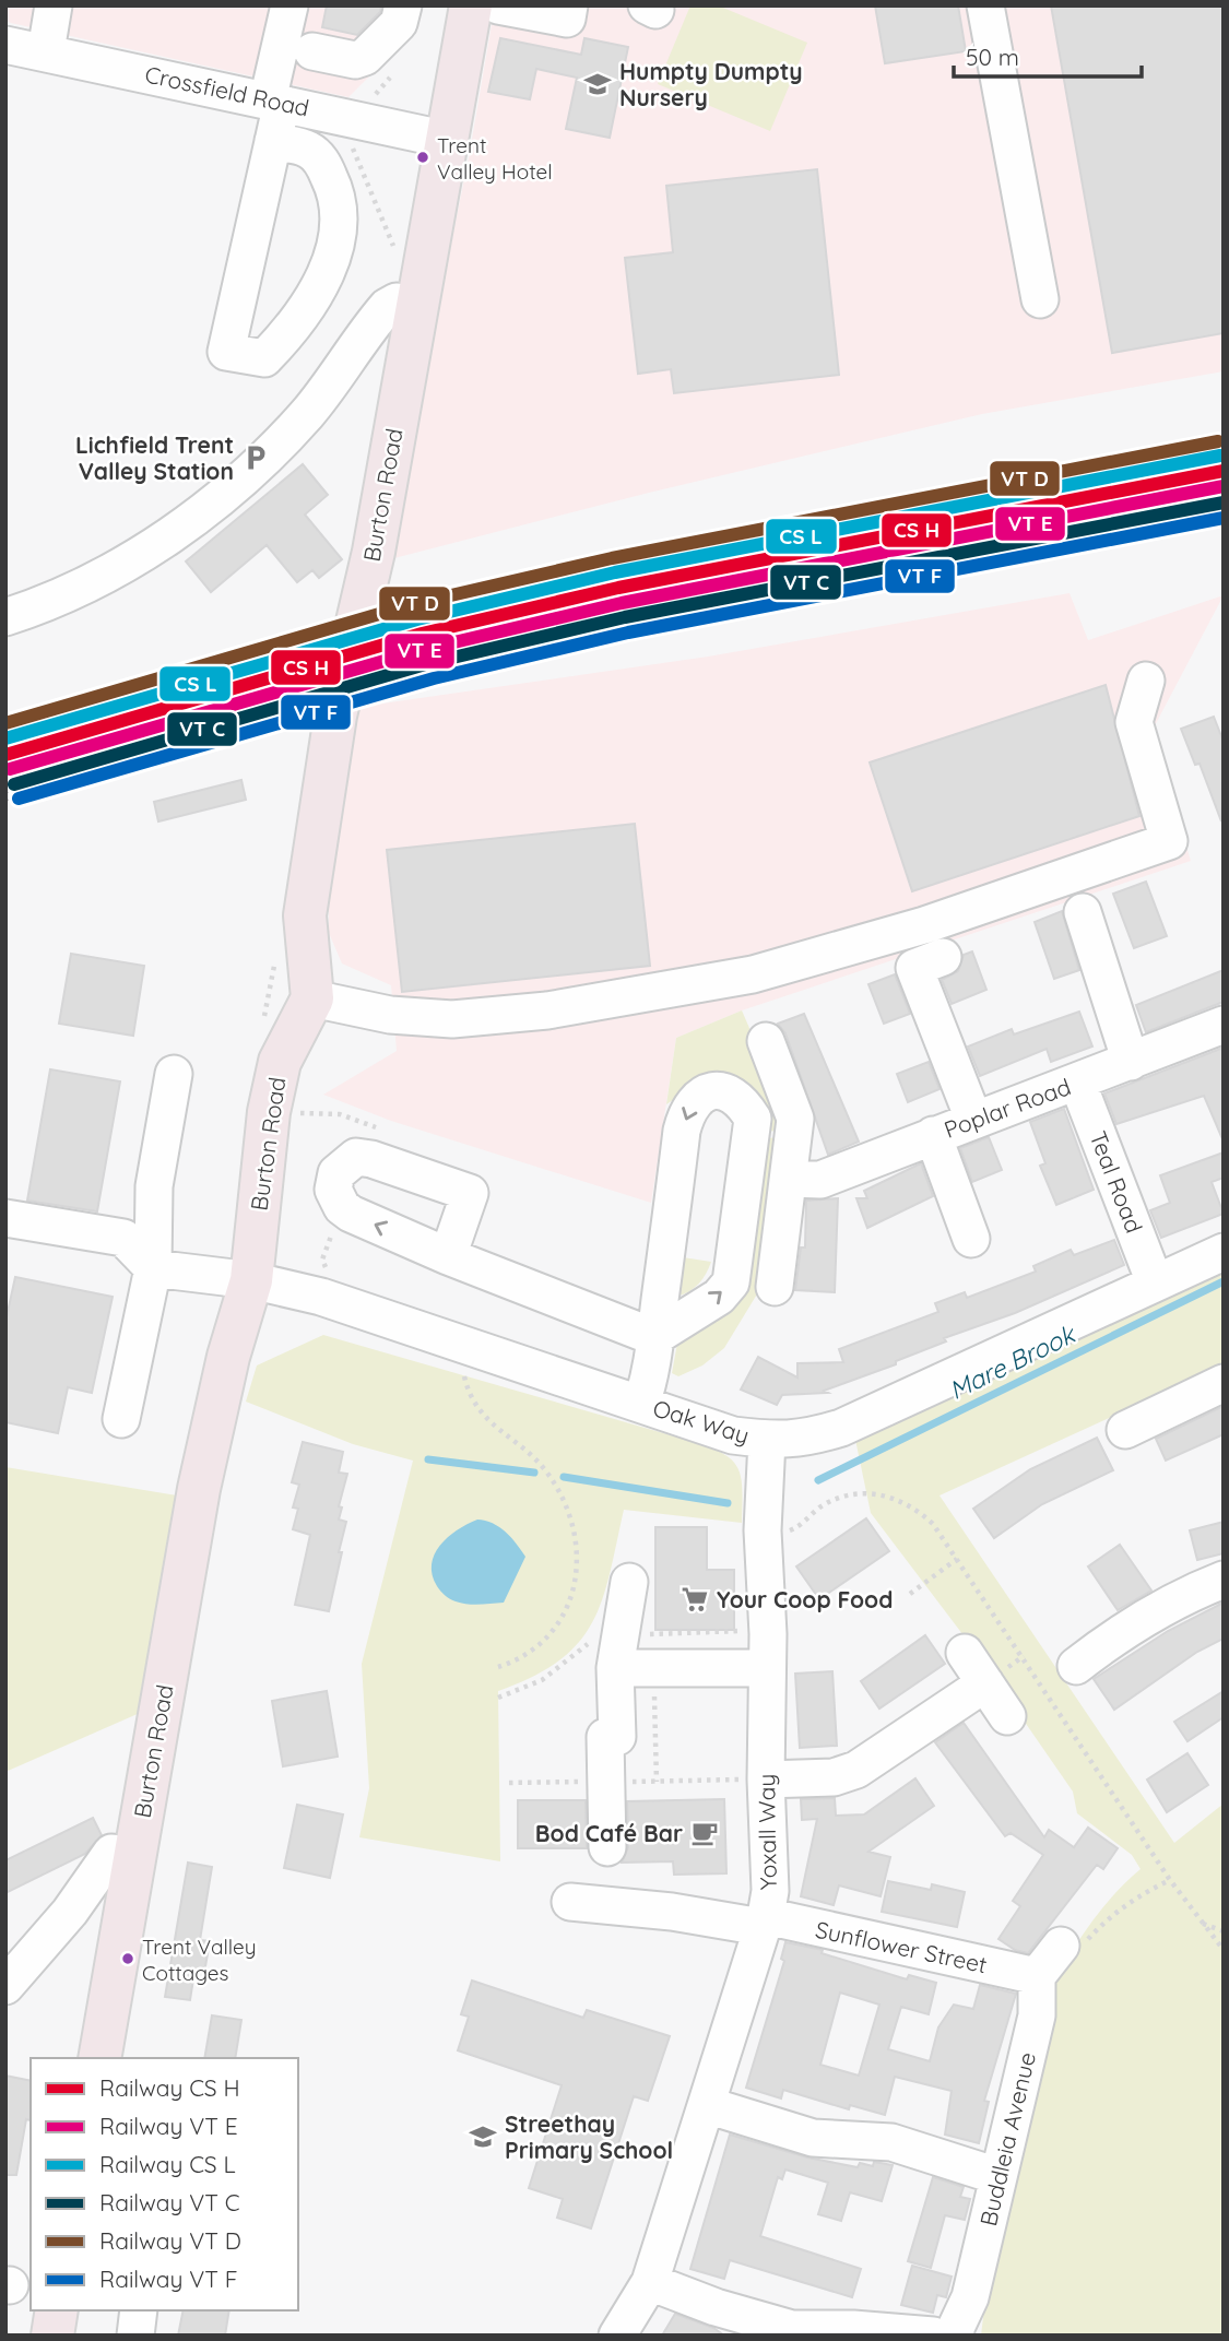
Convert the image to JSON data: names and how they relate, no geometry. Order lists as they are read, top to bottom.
{
  "streets": {
    "highway": ["Burton Road"],
    "street": [
      "Crossfield Road",
      "Poplar Road",
      "Teal Road",
      "Oak Way",
      "Yoxall Way",
      "Sunflower Street",
      "Buddleia Avenue"
    ]
  },
  "crossings": [
    ["Crossfield Road", "Burton Road"],
    ["Burton Road", "Oak Way"],
    ["Poplar Road", "Teal Road"],
    ["Teal Road", "Oak Way"],
    ["Oak Way", "Yoxall Way"],
    ["Yoxall Way", "Sunflower Street"],
    ["Sunflower Street", "Buddleia Avenue"]
  ],
  "water": ["Mare Brook"],
  "places": {
    "school or university": ["Humpty Dumpty Nursery", "Streethay Primary School"],
    "other": ["Trent Valley Hotel", "Trent Valley Cottages"],
    "parking": ["Lichfield Trent Valley Station"],
    "supermarket": ["Your Coop Food"],
    "cafe": ["Bod Café Bar"]
  },
  "legend": [
    "Railway CS H",
    "Railway VT E",
    "Railway CS L",
    "Railway VT C",
    "Railway VT D",
    "Railway VT F"
  ],
  "scale_bar": "50 m"
}
